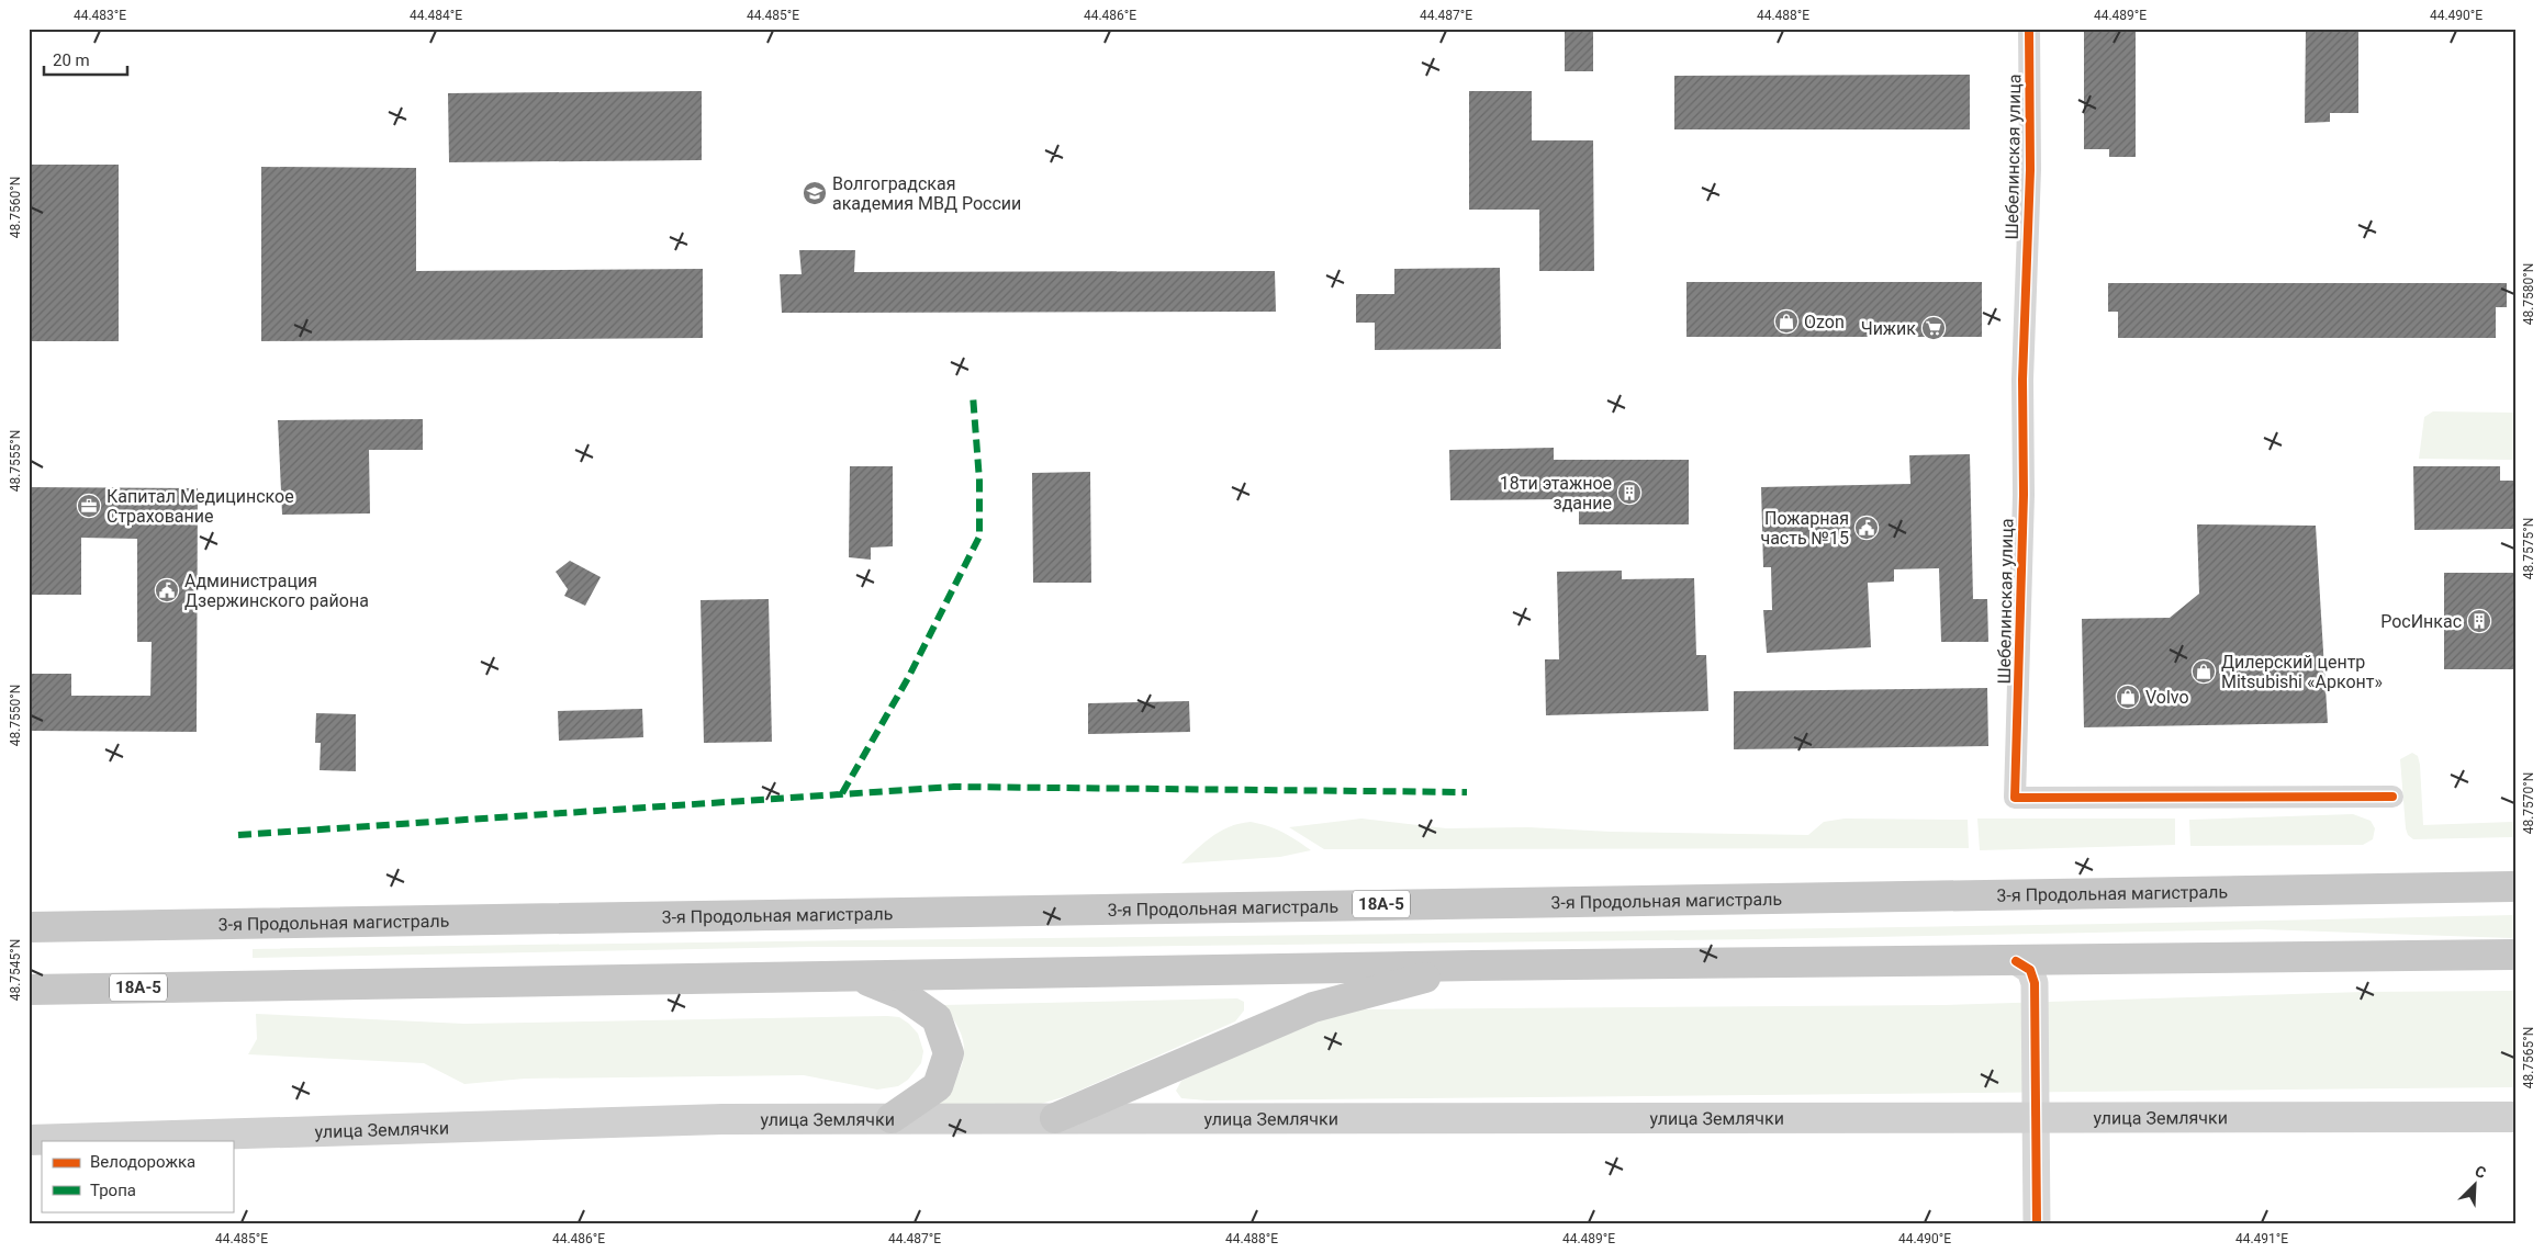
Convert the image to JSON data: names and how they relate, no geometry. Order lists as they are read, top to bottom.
{
  "streets": {
    "highway": ["3-я Продольная магистраль", "18А-5"],
    "main road": ["улица Землячки"],
    "street": ["Шебелинская улица"]
  },
  "places": {
    "school or university": ["Волгоградская академия МВД России"],
    "shop": ["Ozon", "Дилерский центр Mitsubishi «Арконт»", "Volvo"],
    "supermarket": ["Чижик"],
    "building": ["18ти этажное здание", "РосИнкас"],
    "office": ["Капитал Медицинское Страхование"],
    "public building": ["Пожарная часть №15", "Администрация Дзержинского района"]
  },
  "legend": ["Велодорожка", "Тропа"],
  "scale_bar": "20 m",
  "north": "top right",
  "coordinates": [
    "44.483°E",
    "44.484°E",
    "44.485°E",
    "44.486°E",
    "44.487°E",
    "44.488°E",
    "44.489°E",
    "44.490°E",
    "48.7560°N",
    "48.7580°N",
    "48.7555°N",
    "48.7575°N",
    "48.7550°N",
    "48.7570°N",
    "48.7545°N",
    "48.7565°N",
    "44.491°E"
  ]
}
